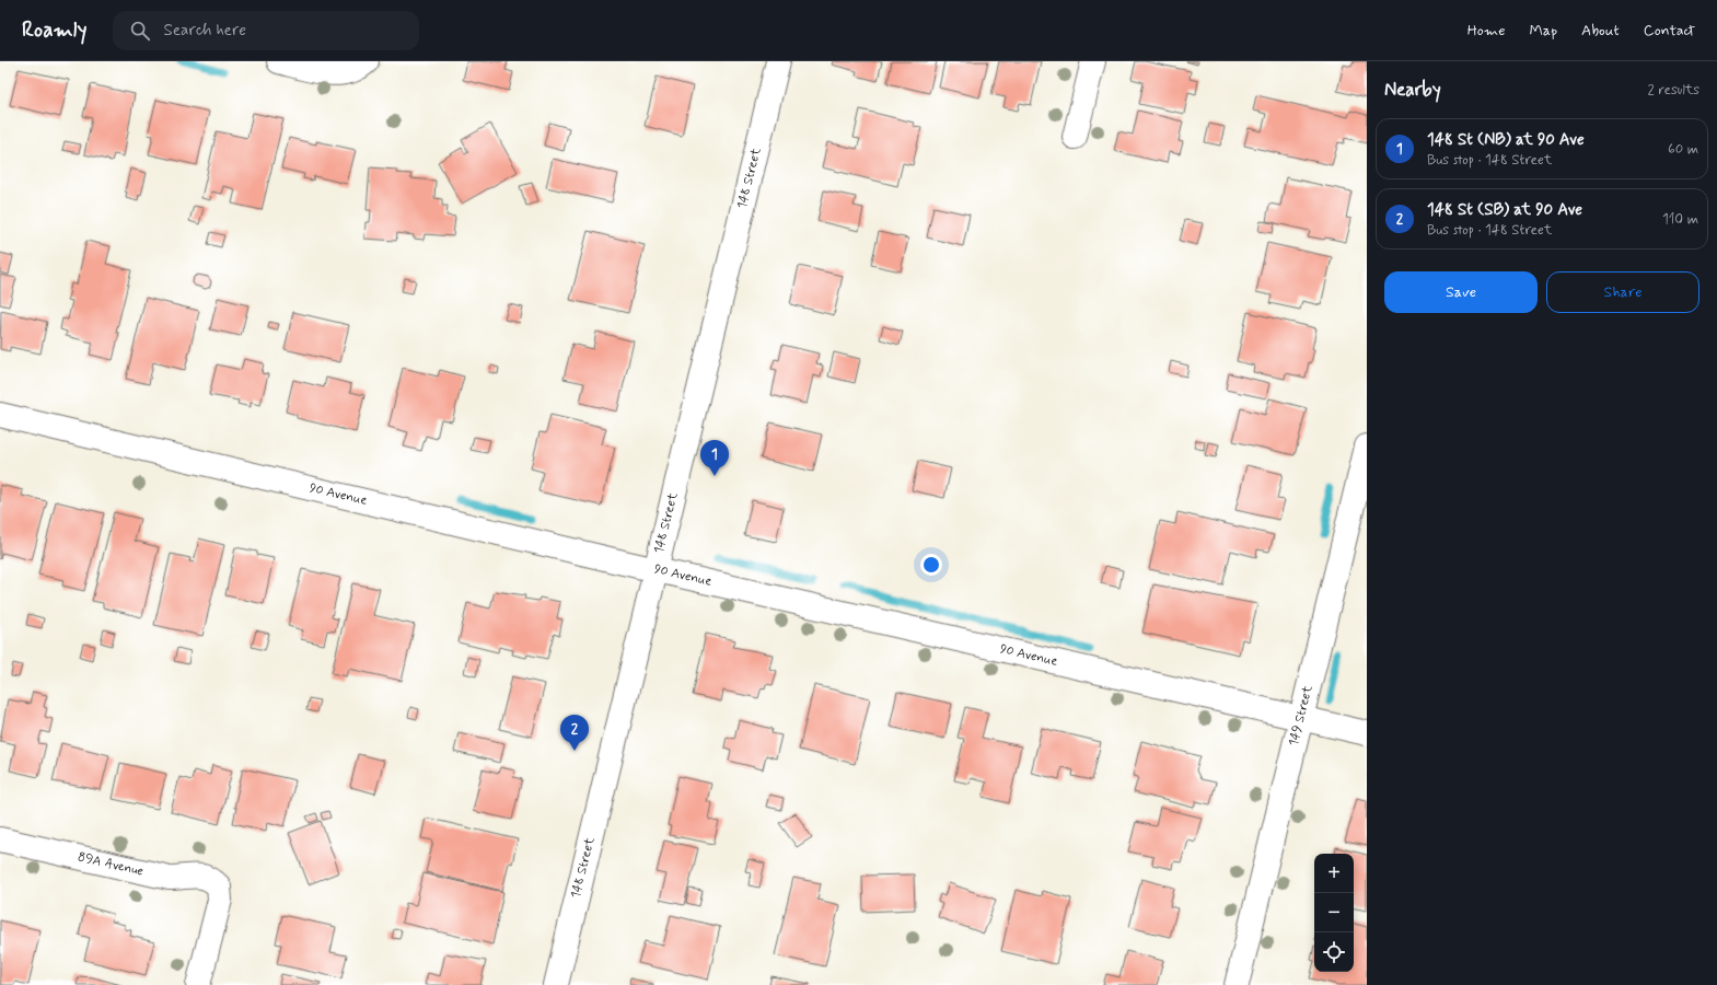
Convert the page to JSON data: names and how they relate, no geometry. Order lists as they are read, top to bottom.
{
  "streets": {
    "street": [
      "148 Street",
      "90 Avenue",
      "149 Street",
      "89A Avenue"
    ]
  },
  "crossings": [
    ["148 Street", "90 Avenue"],
    ["90 Avenue", "149 Street"]
  ],
  "page": {
    "header": "Roamly",
    "search": "Search here",
    "nav": [
      "Home",
      "Map",
      "About",
      "Contact"
    ],
    "heading": ["Nearby", "2 results"],
    "list": [
      {
        "mark": "1",
        "name": "148 St (NB) at 90 Ave",
        "note": "Bus stop · 148 Street",
        "value": "60 m"
      },
      {
        "mark": "2",
        "name": "148 St (SB) at 90 Ave",
        "note": "Bus stop · 148 Street",
        "value": "110 m"
      }
    ],
    "buttons": ["Save", "Share"],
    "pins": ["1", "2"],
    "map_buttons": ["+", "−"]
  }
}
